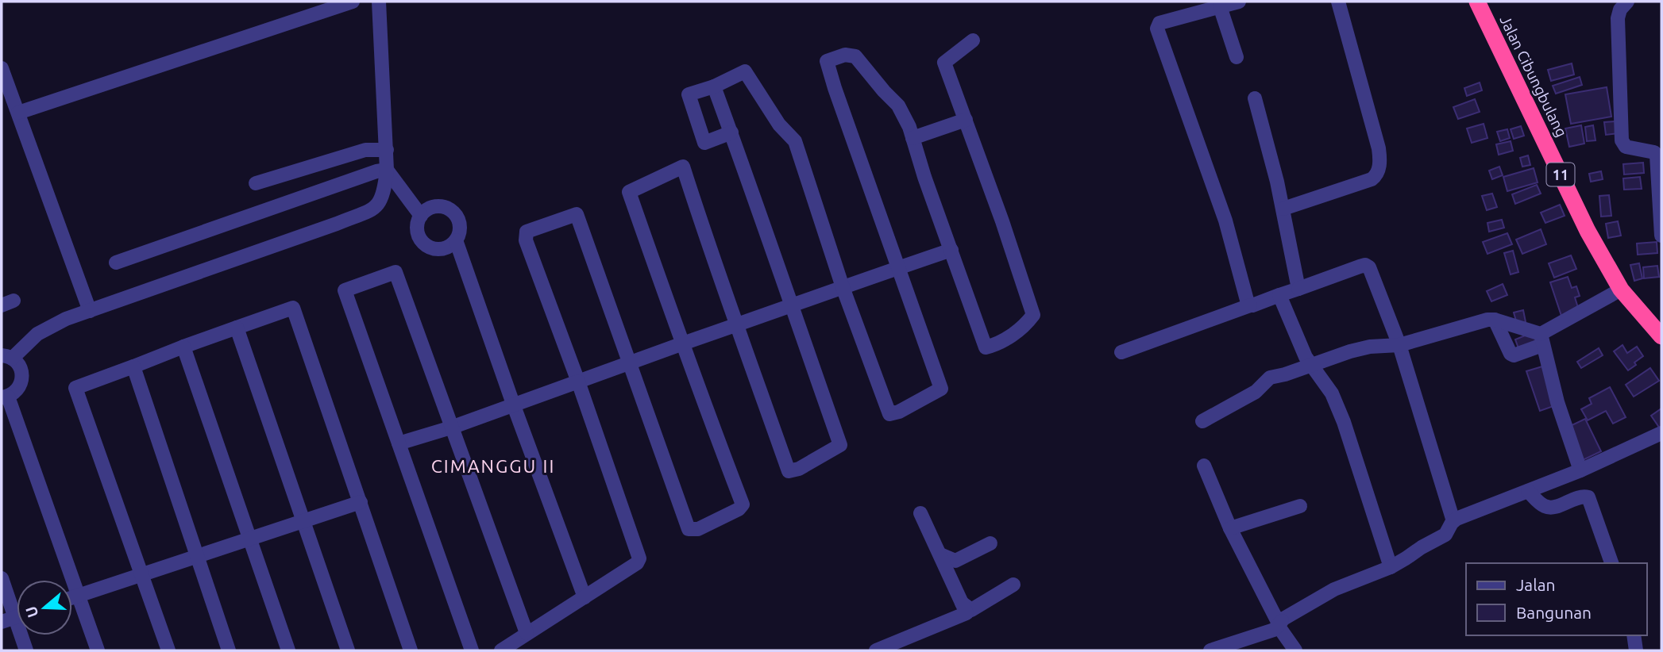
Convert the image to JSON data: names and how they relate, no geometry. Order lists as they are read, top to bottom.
{
  "streets": {
    "highway": ["Jalan Cibungbulang", "11"]
  },
  "districts": ["CIMANGGU II"],
  "legend": ["Jalan", "Bangunan"],
  "north": "left"
}
